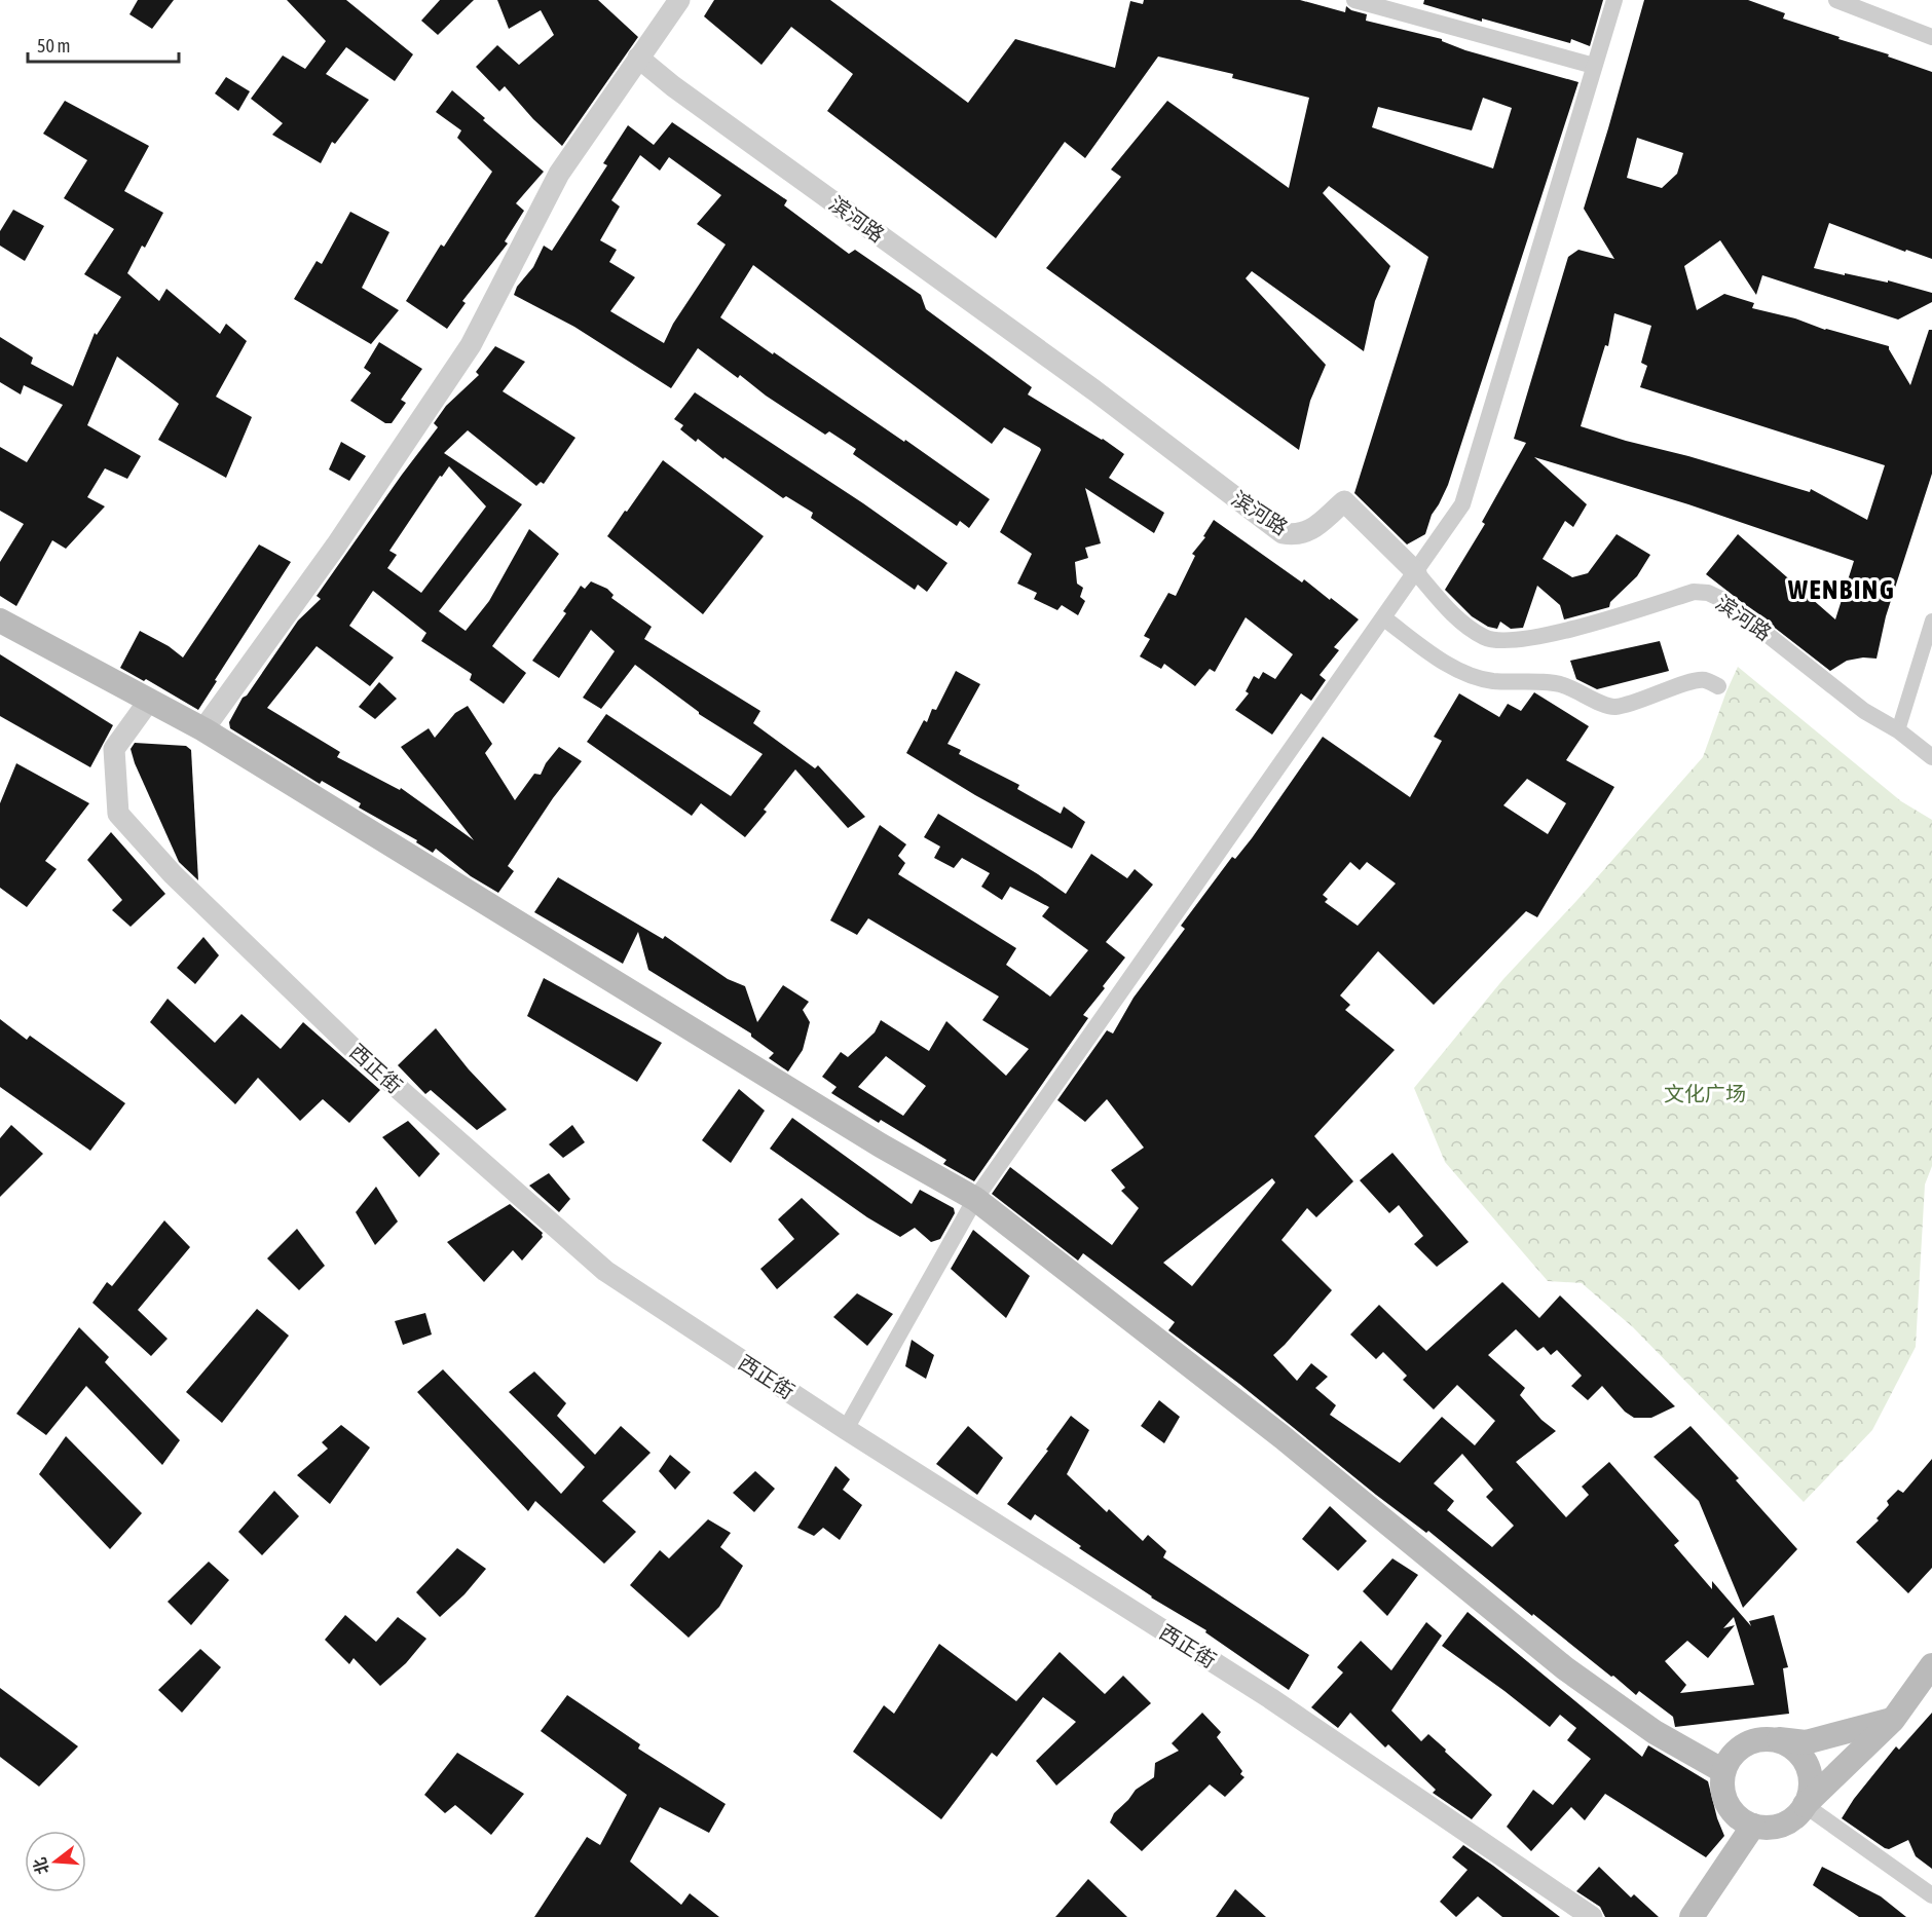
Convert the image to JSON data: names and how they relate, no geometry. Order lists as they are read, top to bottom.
{
  "streets": {
    "street": ["滨河路", "西正街"]
  },
  "districts": ["WENBING"],
  "parks": ["文化广场"],
  "scale_bar": "50 m",
  "north": "left"
}
